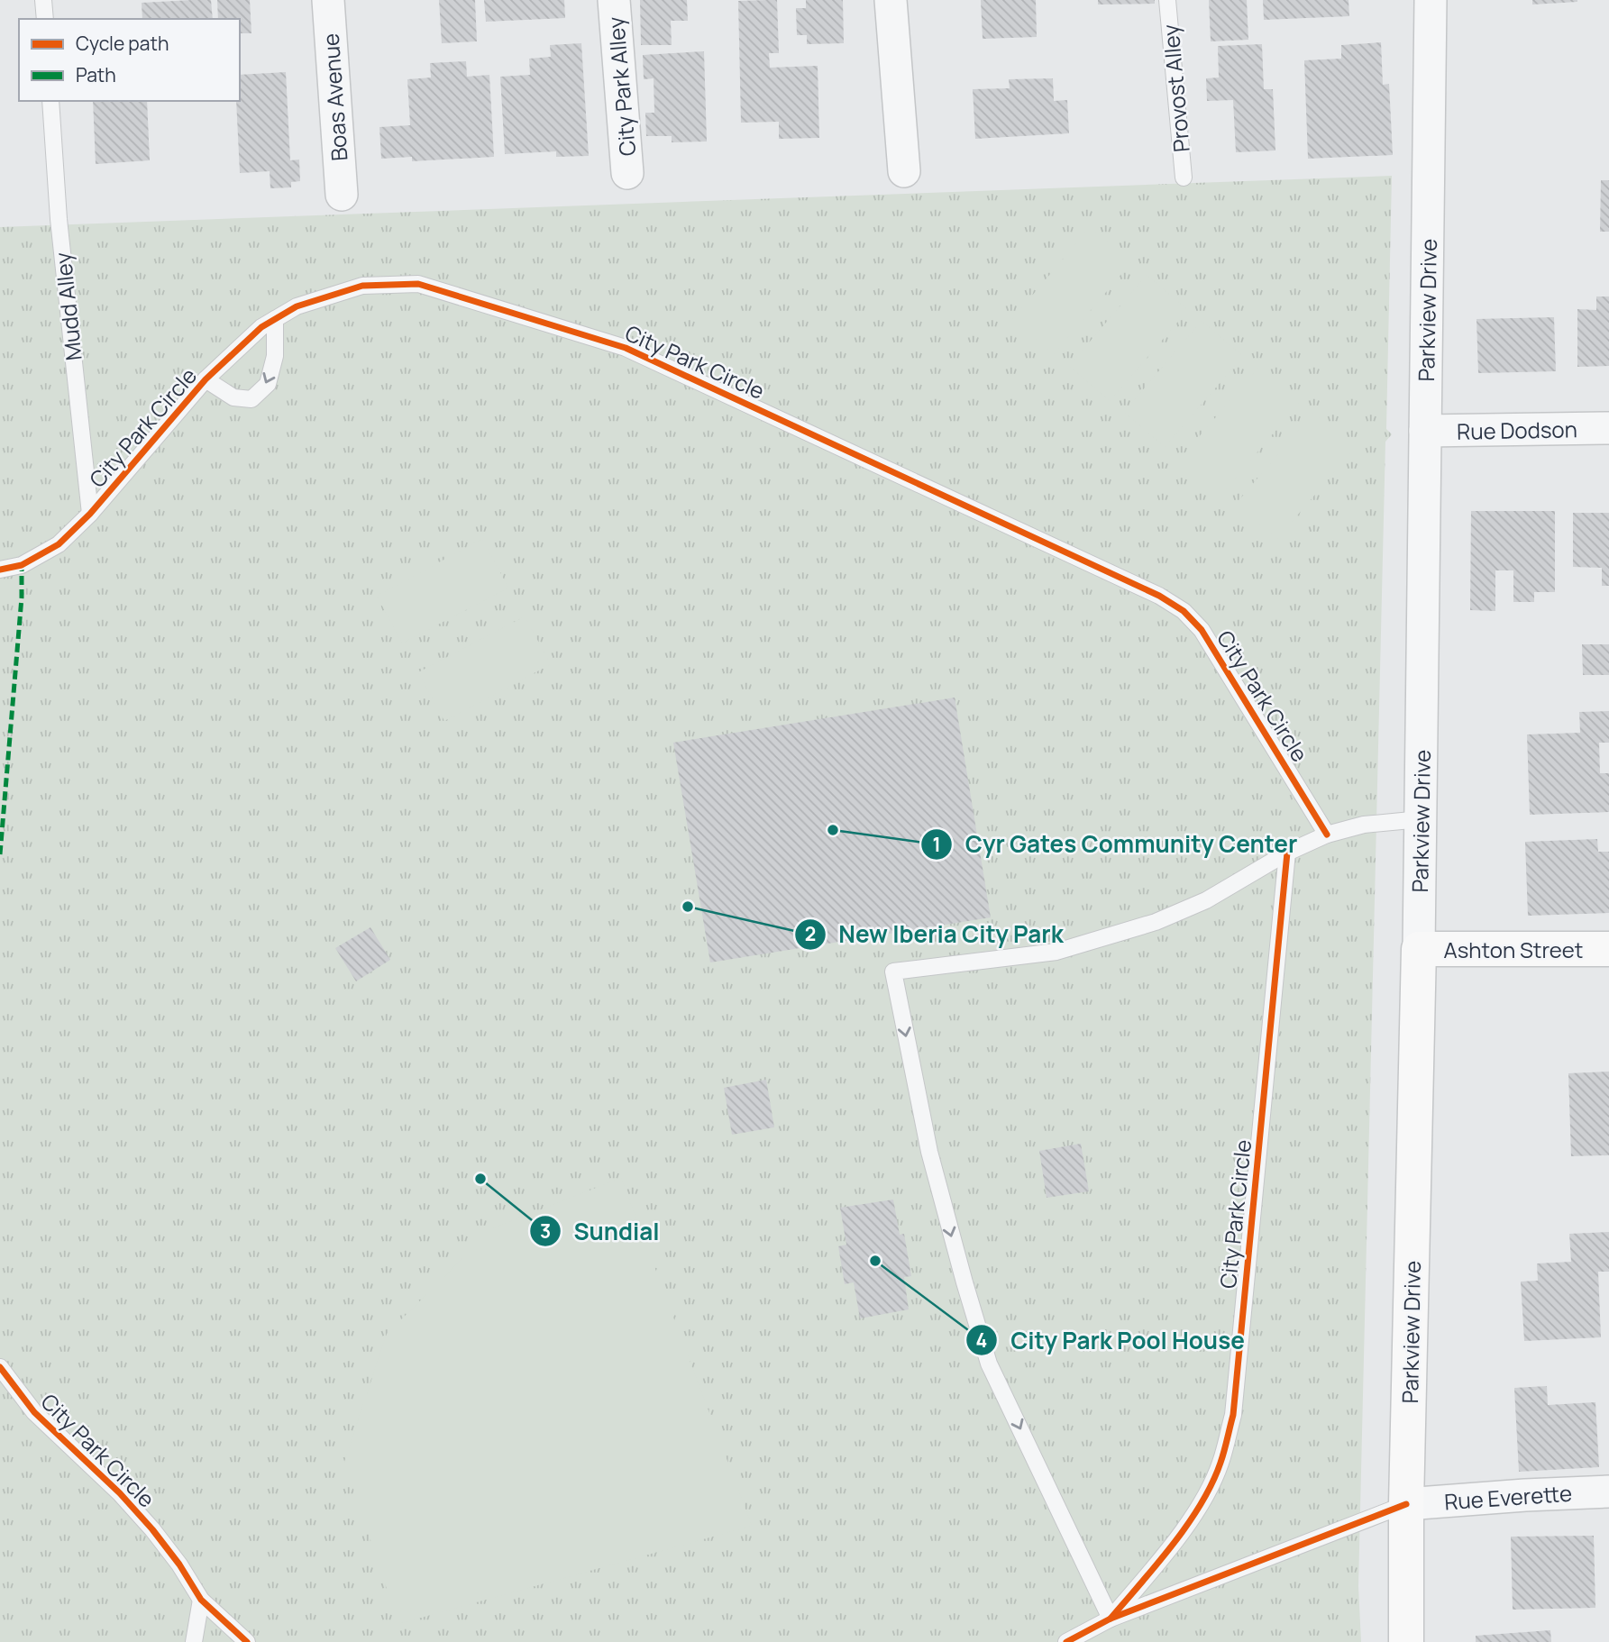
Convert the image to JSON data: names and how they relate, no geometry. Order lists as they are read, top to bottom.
{
  "streets": {
    "main road": ["Parkview Drive", "Ashton Street"],
    "street": [
      "City Park Alley",
      "Boas Avenue",
      "Rue Dodson",
      "Rue Everette"
    ],
    "lane": ["Provost Alley", "Mudd Alley", "City Park Circle"]
  },
  "crossings": [
    ["Mudd Alley", "City Park Circle"],
    ["Parkview Drive", "City Park Circle"],
    ["Parkview Drive", "Rue Dodson"],
    ["Parkview Drive", "Ashton Street"],
    ["Parkview Drive", "Rue Everette"],
    ["City Park Circle", "Rue Everette"]
  ],
  "places": [
    "Cyr Gates Community Center",
    "New Iberia City Park",
    "Sundial",
    "City Park Pool House"
  ],
  "legend": ["Cycle path", "Path"]
}
